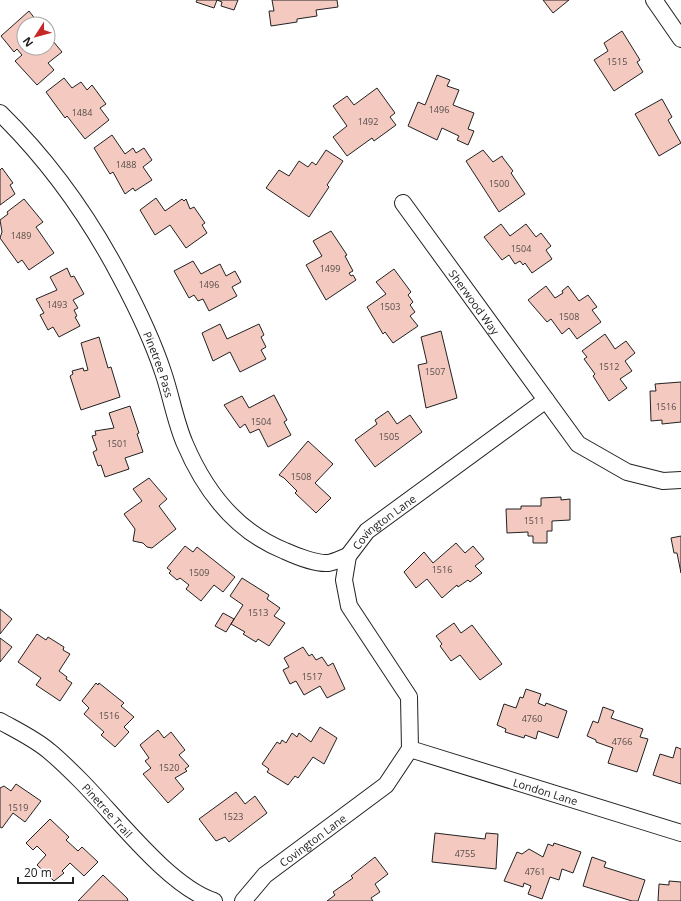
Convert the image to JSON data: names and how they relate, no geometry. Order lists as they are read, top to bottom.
{
  "streets": {
    "street": [
      "Sherwood Way",
      "Pinetree Pass",
      "Covington Lane",
      "London Lane",
      "Pinetree Trail"
    ]
  },
  "crossings": [
    ["Sherwood Way", "Covington Lane"],
    ["Pinetree Pass", "Covington Lane"],
    ["Covington Lane", "London Lane"]
  ],
  "house_numbers": [
    "1515",
    "1496",
    "1484",
    "1492",
    "1488",
    "1500",
    "1489",
    "1504",
    "1499",
    "1496",
    "1493",
    "1503",
    "1508",
    "1512",
    "1507",
    "1516",
    "1504",
    "1505",
    "1501",
    "1508",
    "1511",
    "1516",
    "1509",
    "1513",
    "1517",
    "1516",
    "4760",
    "4766",
    "1520",
    "1519",
    "1523",
    "4755",
    "4761"
  ],
  "scale_bar": "20 m",
  "north": "bottom left"
}
